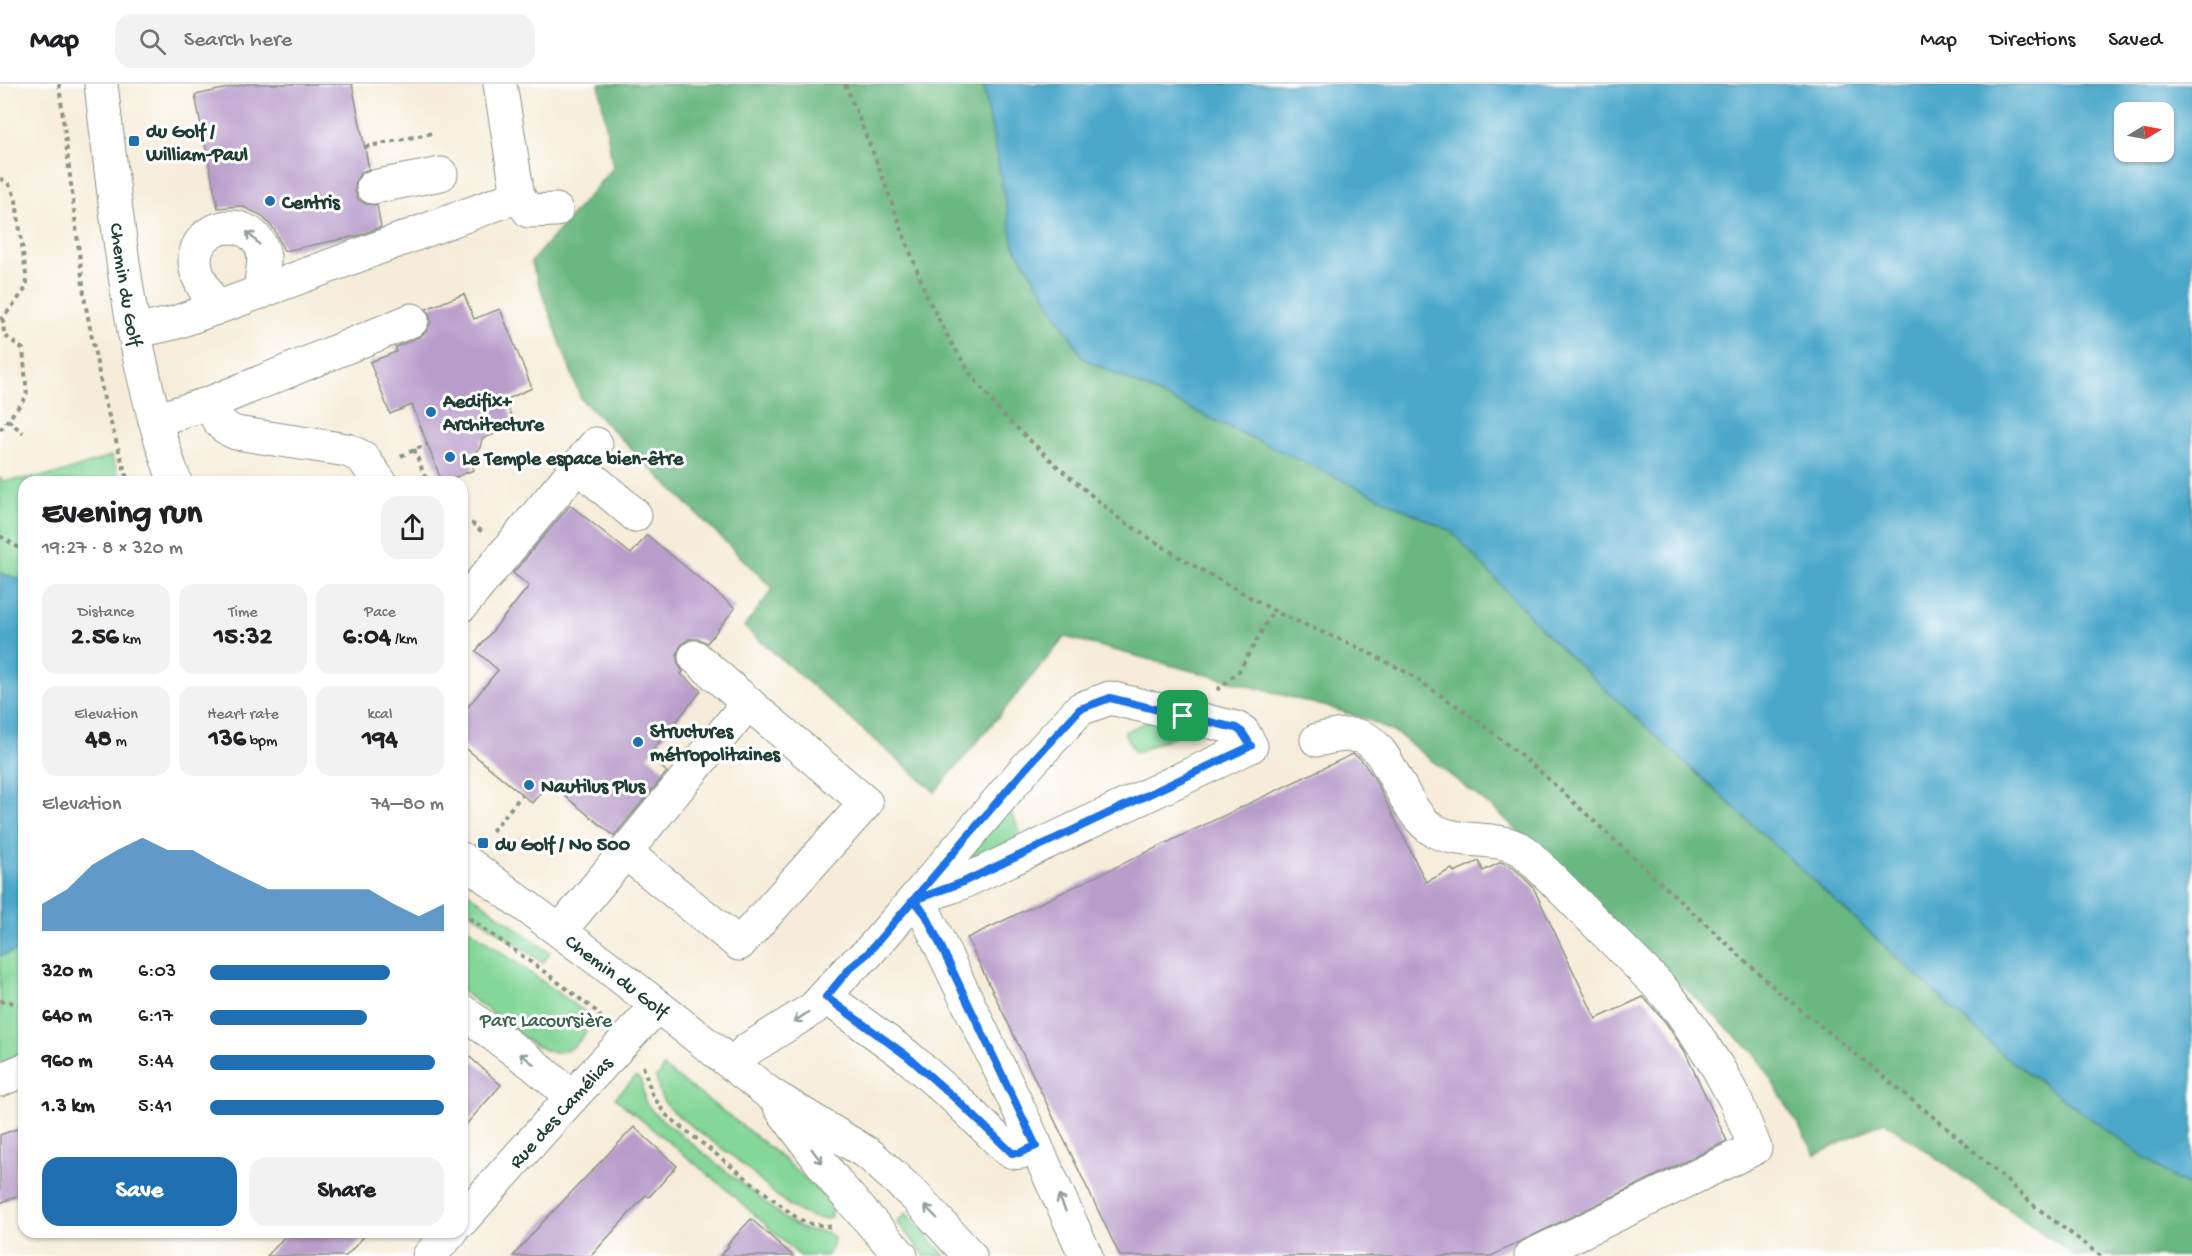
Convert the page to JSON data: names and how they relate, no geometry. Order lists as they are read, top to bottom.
{
  "streets": {
    "street": ["Chemin du Golf", "Rue des Camélias"]
  },
  "crossings": [
    ["Chemin du Golf", "Rue des Camélias"]
  ],
  "parks": ["Parc Lacoursière"],
  "places": {
    "transit": ["du Golf / William-Paul", "du Golf / No 500"],
    "other": [
      "Centris",
      "Aedifix+ Architecture",
      "Le Temple espace bien-être",
      "Structures métropolitaines",
      "Nautilus Plus"
    ]
  },
  "north": "right",
  "page": {
    "header": "Map",
    "search": "Search here",
    "nav": ["Map", "Directions", "Saved"],
    "heading": ["Evening run", "19:27 · 8 × 320 m"],
    "stats": [
      ["Distance", "2.56 km"],
      ["Time", "15:32"],
      ["Pace", "6:04 /km"],
      ["Elevation", "48 m"],
      ["Heart rate", "136 bpm"],
      ["kcal", "194"]
    ],
    "chart": ["Elevation", "74–80 m"],
    "list": [
      {
        "name": "320 m",
        "note": "6:03"
      },
      {
        "name": "640 m",
        "note": "6:17"
      },
      {
        "name": "960 m",
        "note": "5:44"
      },
      {
        "name": "1.3 km",
        "note": "5:41"
      }
    ],
    "buttons": ["Save", "Share"]
  }
}
